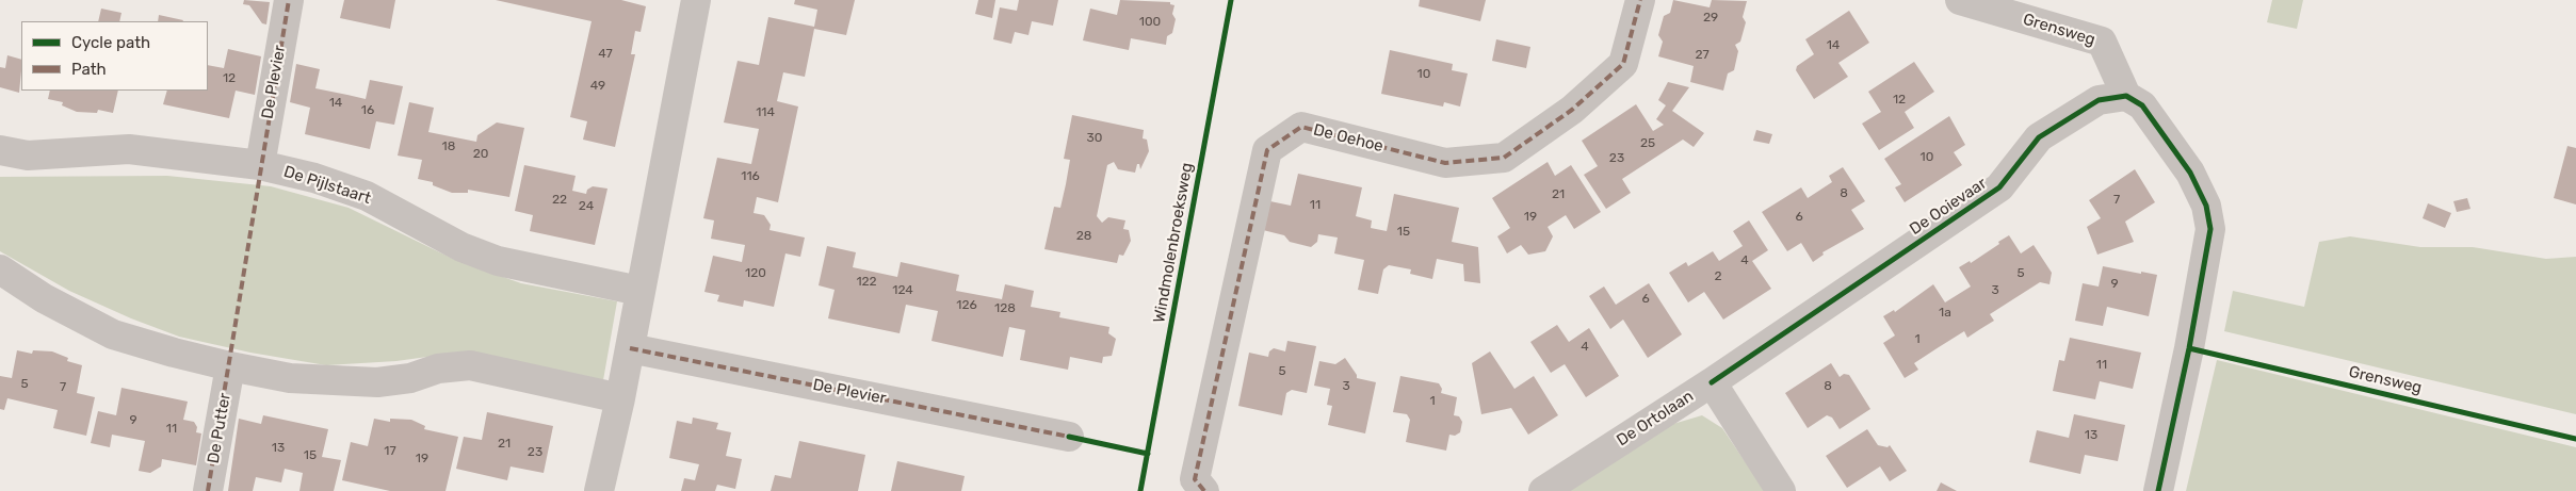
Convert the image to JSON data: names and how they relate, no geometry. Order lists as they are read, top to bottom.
{
  "streets": {
    "street": [
      "Grensweg",
      "De Plevier",
      "De Oehoe",
      "De Pijlstaart",
      "De Ooievaar",
      "De Ortolaan",
      "De Putter"
    ],
    "cycle path": ["Windmolenbroeksweg"]
  },
  "crossings": [
    ["Grensweg", "De Ooievaar"],
    ["De Plevier", "De Pijlstaart"],
    ["De Ooievaar", "De Ortolaan"]
  ],
  "house_numbers": [
    "29",
    "100",
    "14",
    "47",
    "27",
    "10",
    "12",
    "49",
    "12",
    "14",
    "16",
    "114",
    "30",
    "25",
    "18",
    "20",
    "10",
    "23",
    "116",
    "8",
    "21",
    "22",
    "7",
    "11",
    "24",
    "19",
    "6",
    "15",
    "28",
    "4",
    "120",
    "5",
    "2",
    "122",
    "9",
    "124",
    "3",
    "6",
    "126",
    "128",
    "1a",
    "1",
    "4",
    "11",
    "5",
    "5",
    "3",
    "8",
    "7",
    "1",
    "9",
    "11",
    "13",
    "21",
    "13",
    "17",
    "23",
    "15",
    "19"
  ],
  "legend": ["Cycle path", "Path"]
}
